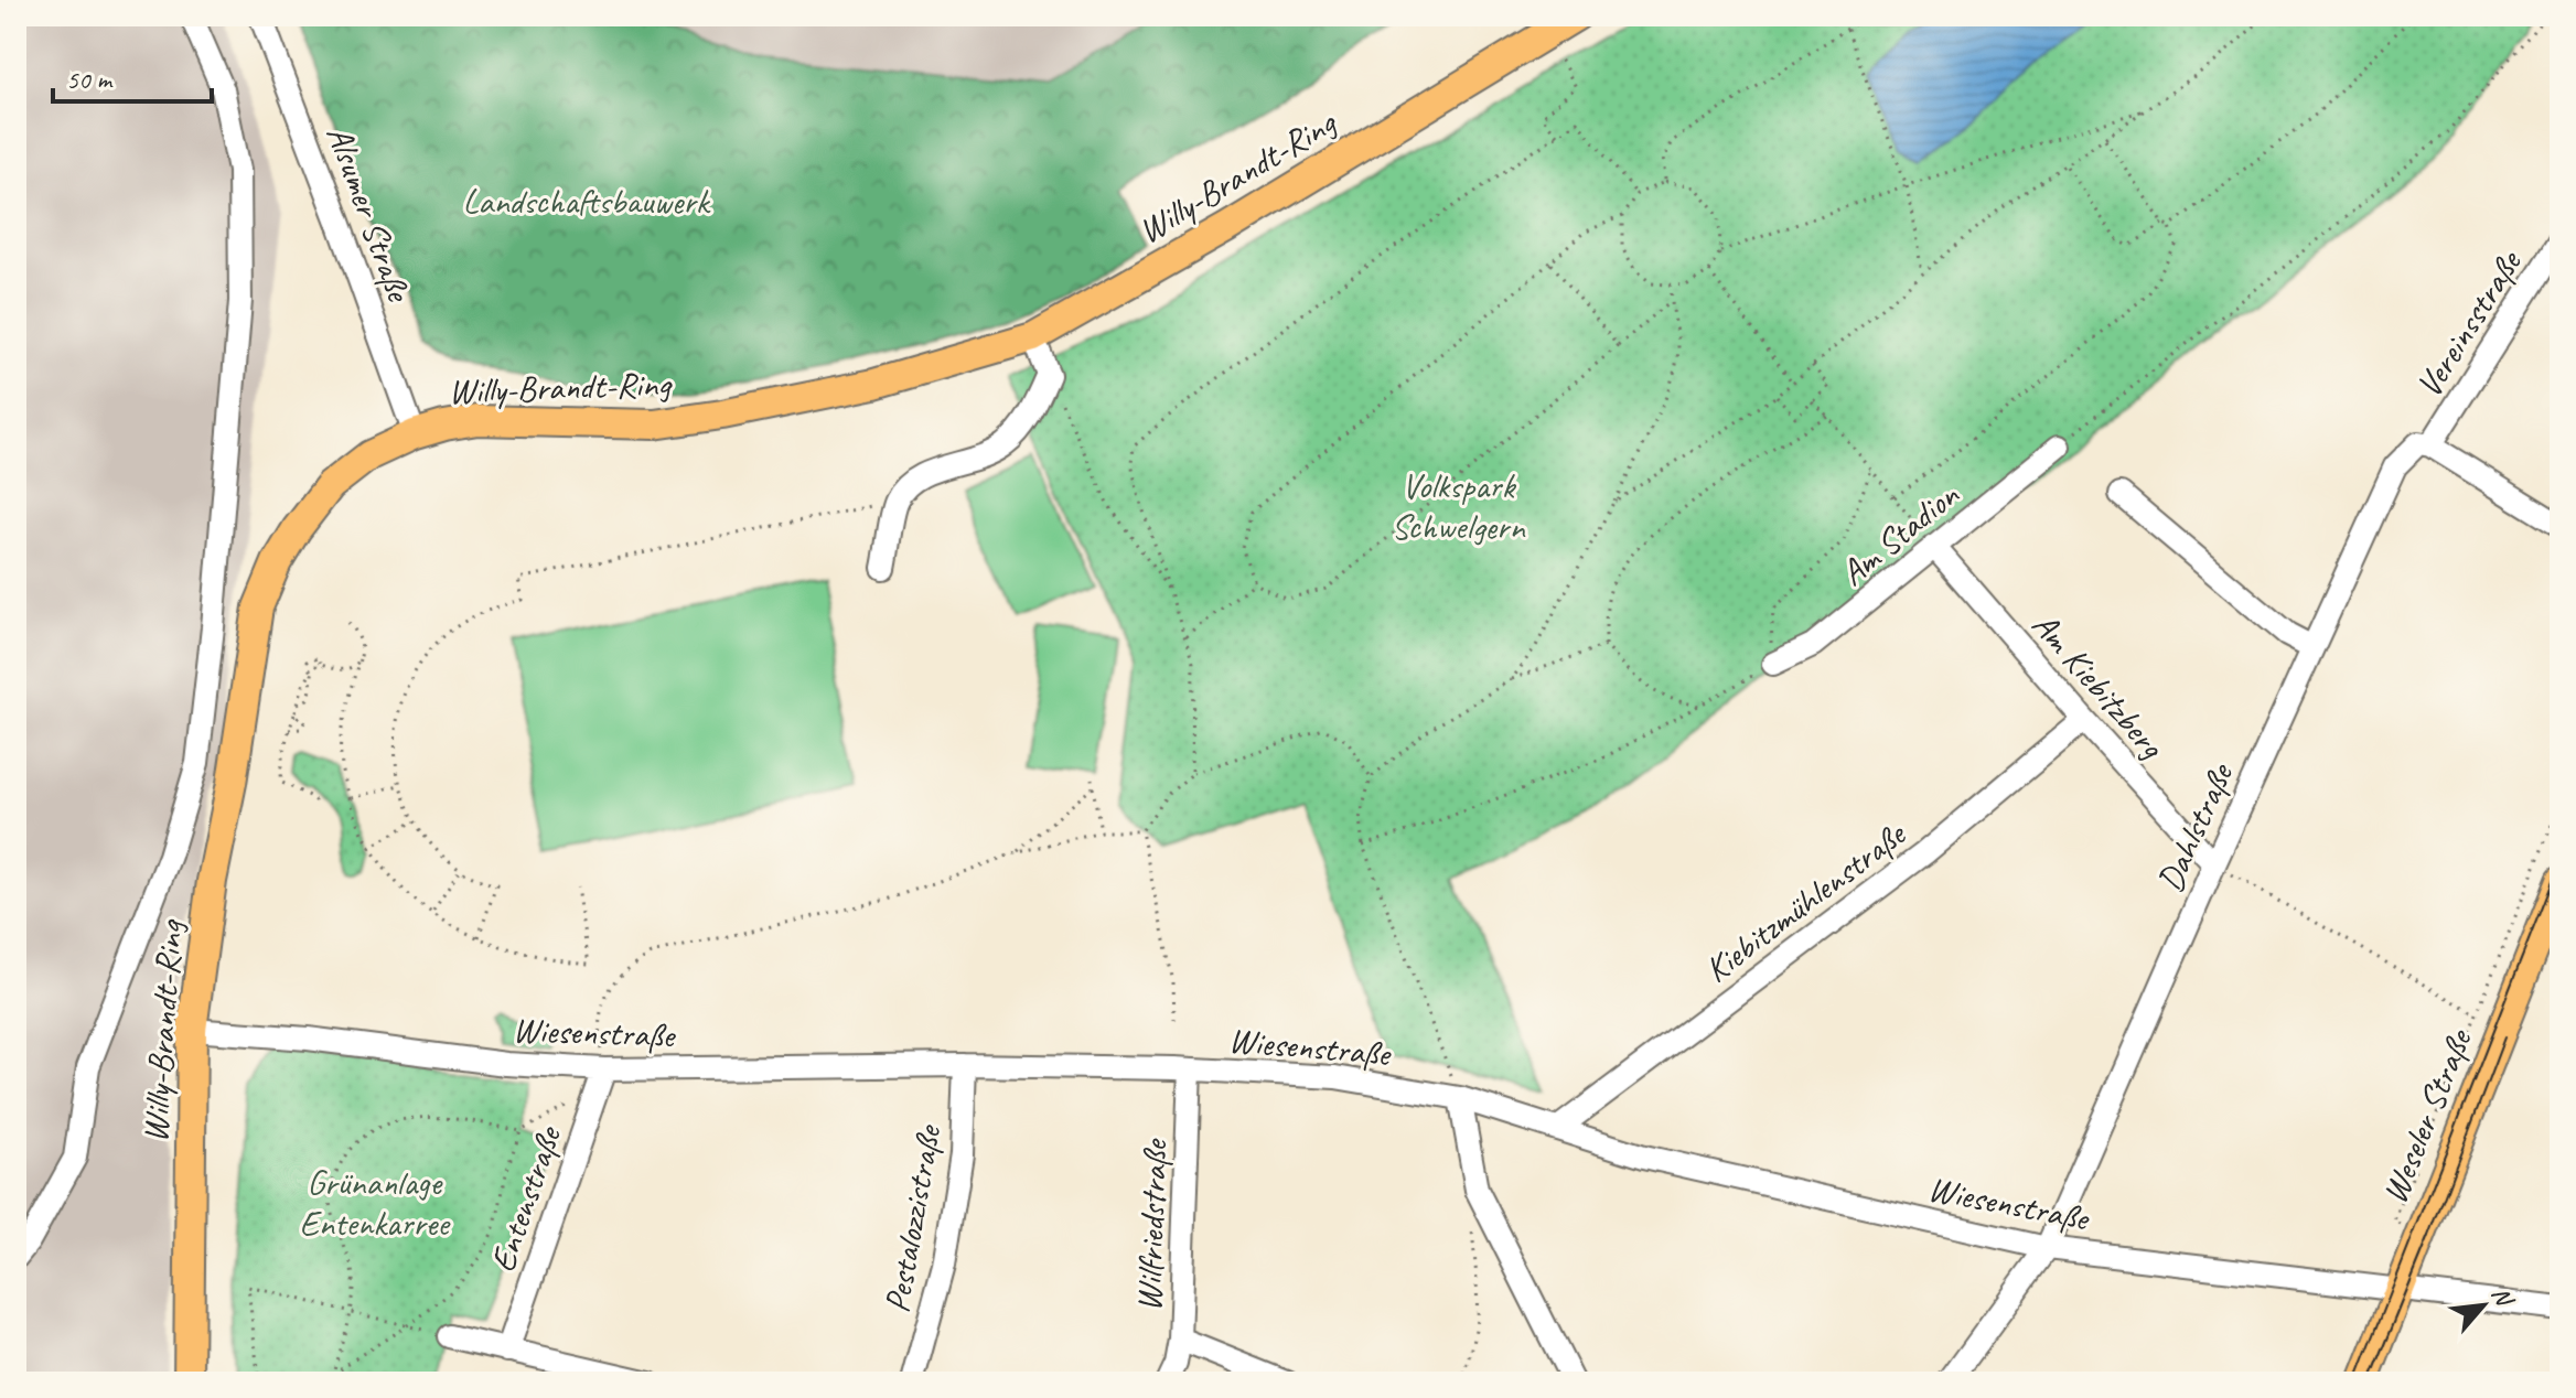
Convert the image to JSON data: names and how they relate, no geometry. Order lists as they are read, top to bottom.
{
  "streets": {
    "main road": ["Willy-Brandt-Ring", "Weseler Straße"],
    "street": [
      "Alsumer Straße",
      "Vereinsstraße",
      "Am Stadion",
      "Am Kiebitzberg",
      "Dahlstraße",
      "Kiebitzmühlenstraße",
      "Wiesenstraße",
      "Entenstraße",
      "Pestalozzistraße",
      "Wilfriedstraße"
    ]
  },
  "crossings": [
    ["Willy-Brandt-Ring", "Alsumer Straße"],
    ["Willy-Brandt-Ring", "Wiesenstraße"],
    ["Vereinsstraße", "Dahlstraße"],
    ["Am Stadion", "Am Kiebitzberg"],
    ["Am Kiebitzberg", "Dahlstraße"],
    ["Am Kiebitzberg", "Kiebitzmühlenstraße"],
    ["Dahlstraße", "Wiesenstraße"],
    ["Kiebitzmühlenstraße", "Wiesenstraße"],
    ["Wiesenstraße", "Weseler Straße"],
    ["Wiesenstraße", "Entenstraße"],
    ["Wiesenstraße", "Pestalozzistraße"],
    ["Wiesenstraße", "Wilfriedstraße"]
  ],
  "parks": ["Landschaftsbauwerk", "Volkspark Schwelgern", "Grünanlage Entenkarree"],
  "scale_bar": "50 m",
  "north": "top right"
}
